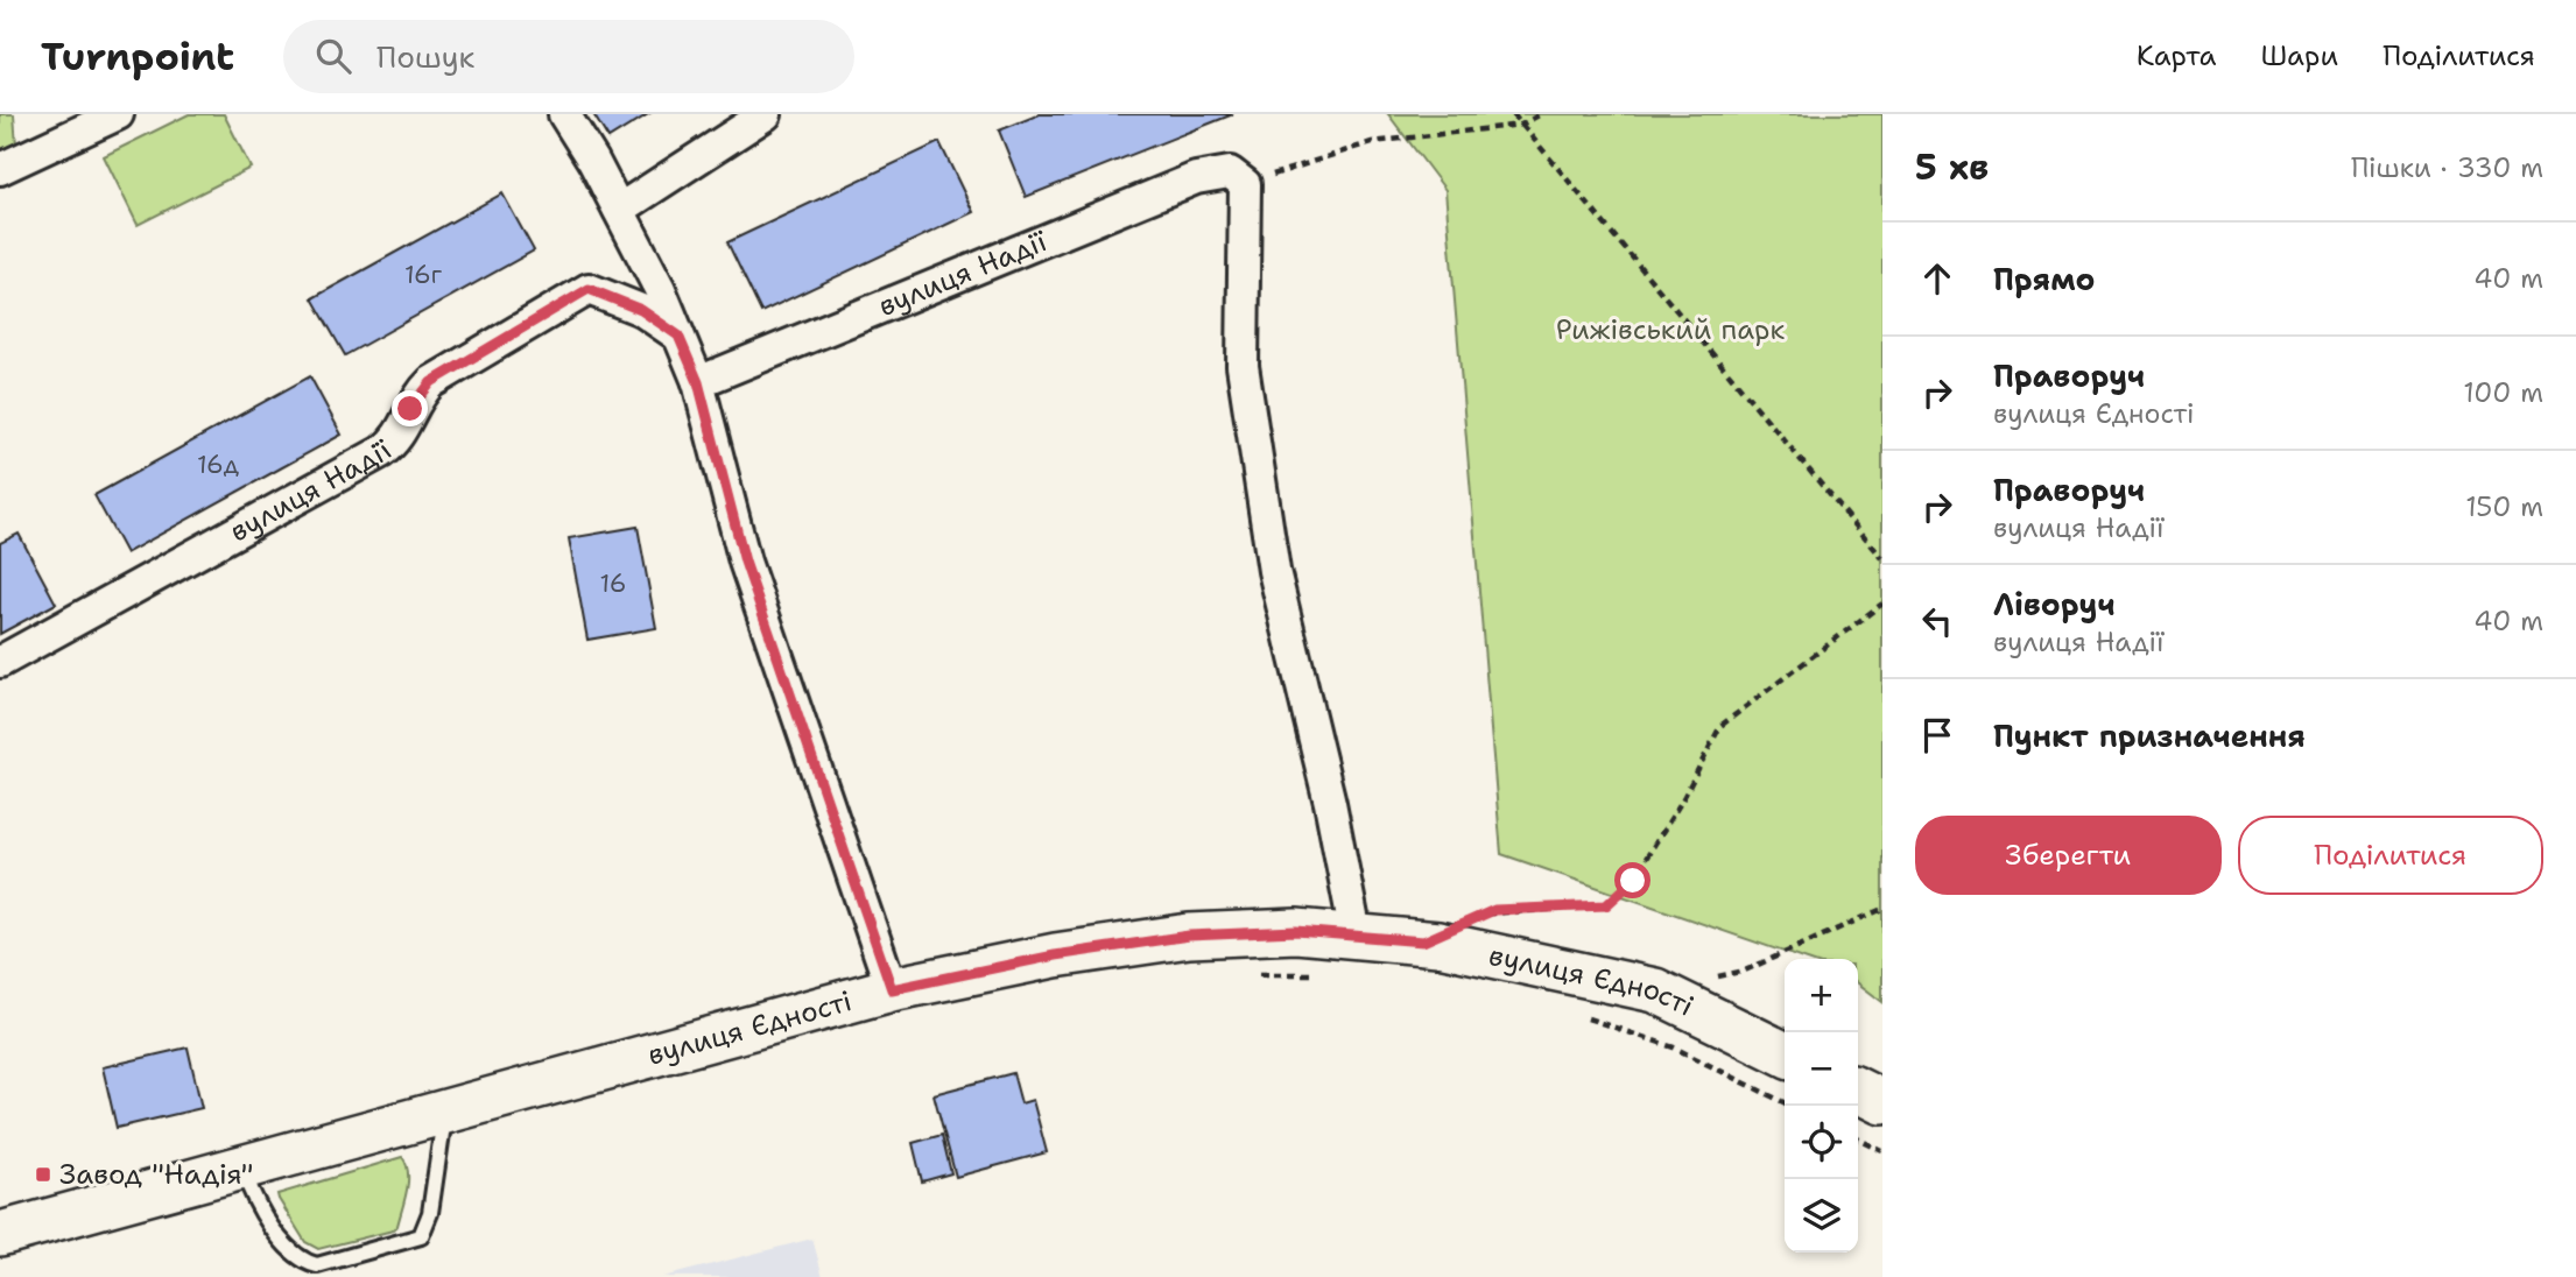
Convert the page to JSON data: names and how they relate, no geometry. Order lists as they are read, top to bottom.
{
  "streets": {
    "street": ["вулиця Надії", "вулиця Єдності"]
  },
  "parks": ["Рижівський парк"],
  "places": {
    "transit": ["Завод \"Надія\""]
  },
  "house_numbers": ["16г", "16д", "16"],
  "page": {
    "header": "Turnpoint",
    "search": "Пошук",
    "nav": ["Карта", "Шари", "Поділитися"],
    "heading": ["5 хв", "Пішки · 330 m"],
    "list": [
      ["Прямо", "40 m"],
      ["Праворуч", "вулиця Єдності", "100 m"],
      ["Праворуч", "вулиця Надії", "150 m"],
      ["Ліворуч", "вулиця Надії", "40 m"],
      "Пункт призначення"
    ],
    "buttons": ["Зберегти", "Поділитися"],
    "map_buttons": ["+", "−"]
  }
}
